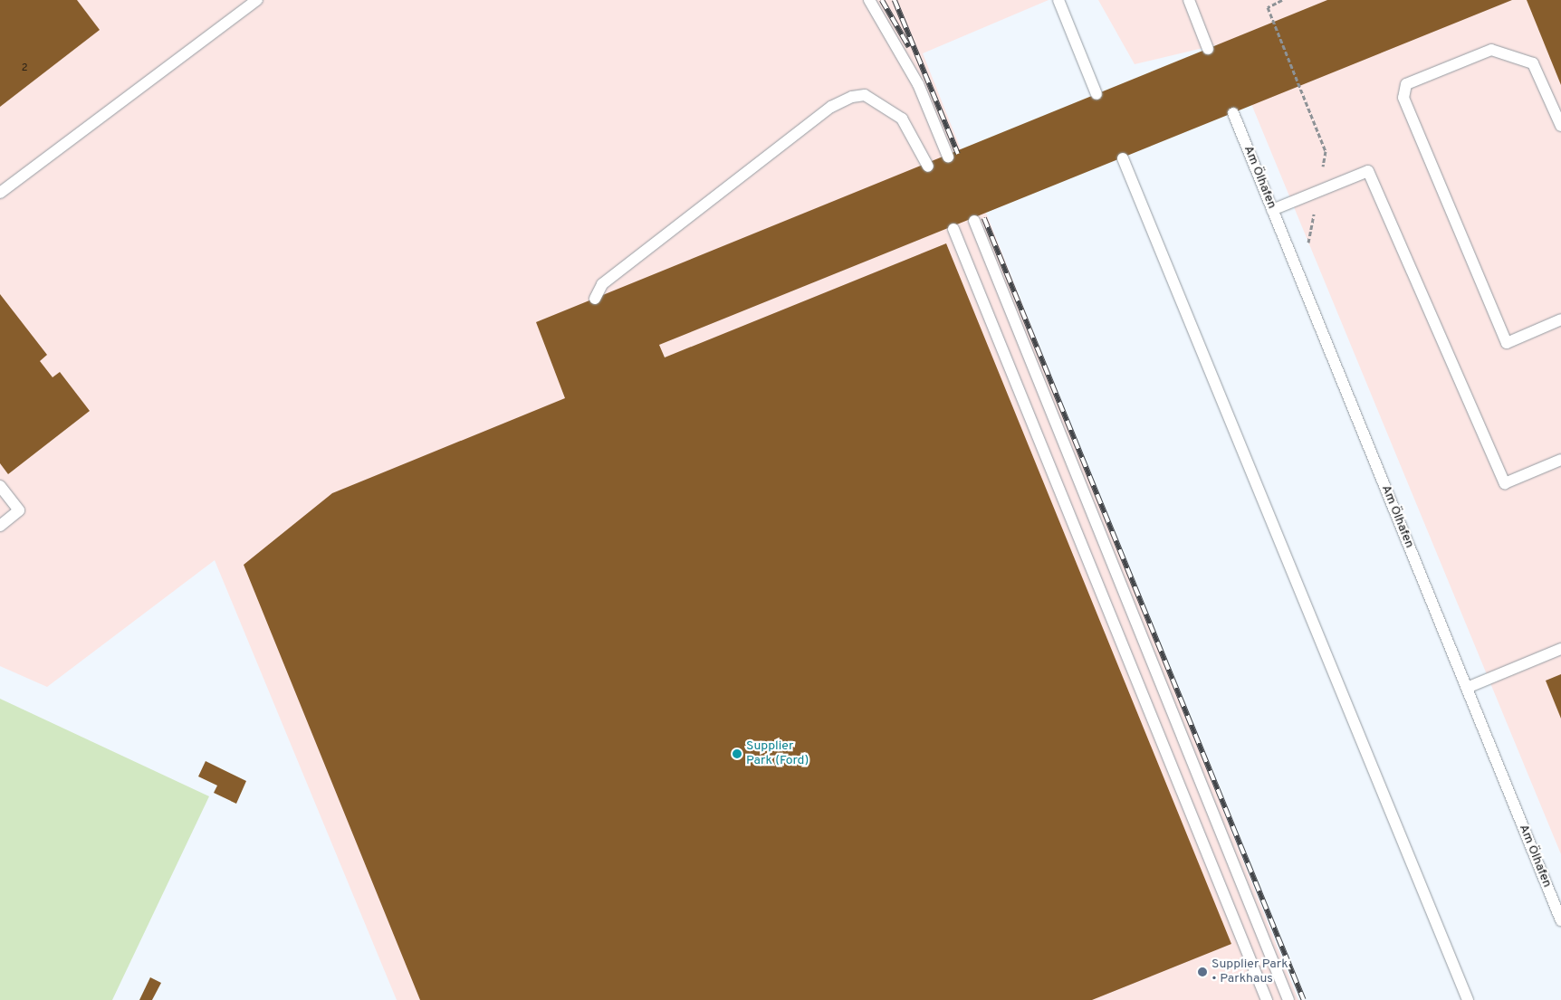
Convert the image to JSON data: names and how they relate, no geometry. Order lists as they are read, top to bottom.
{
  "streets": {
    "lane": ["Am Ölhafen"]
  },
  "places": ["Supplier Park (Ford)", "Supplier Park • Parkhaus"],
  "house_numbers": ["2"]
}
